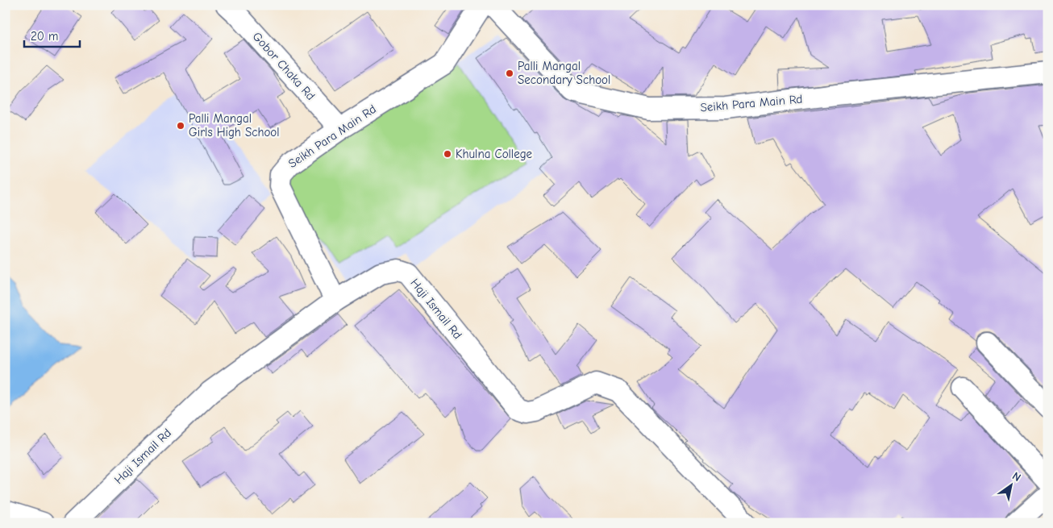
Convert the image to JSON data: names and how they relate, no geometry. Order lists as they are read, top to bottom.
{
  "streets": {
    "street": ["Gobor Chaka Rd", "Seikh Para Main Rd", "Haji Ismail Rd"]
  },
  "crossings": [
    ["Gobor Chaka Rd", "Seikh Para Main Rd"],
    ["Seikh Para Main Rd", "Haji Ismail Rd"]
  ],
  "places": ["Palli Mangal Secondary School", "Palli Mangal Girls High School", "Khulna College"],
  "scale_bar": "20 m",
  "north": "top right"
}
